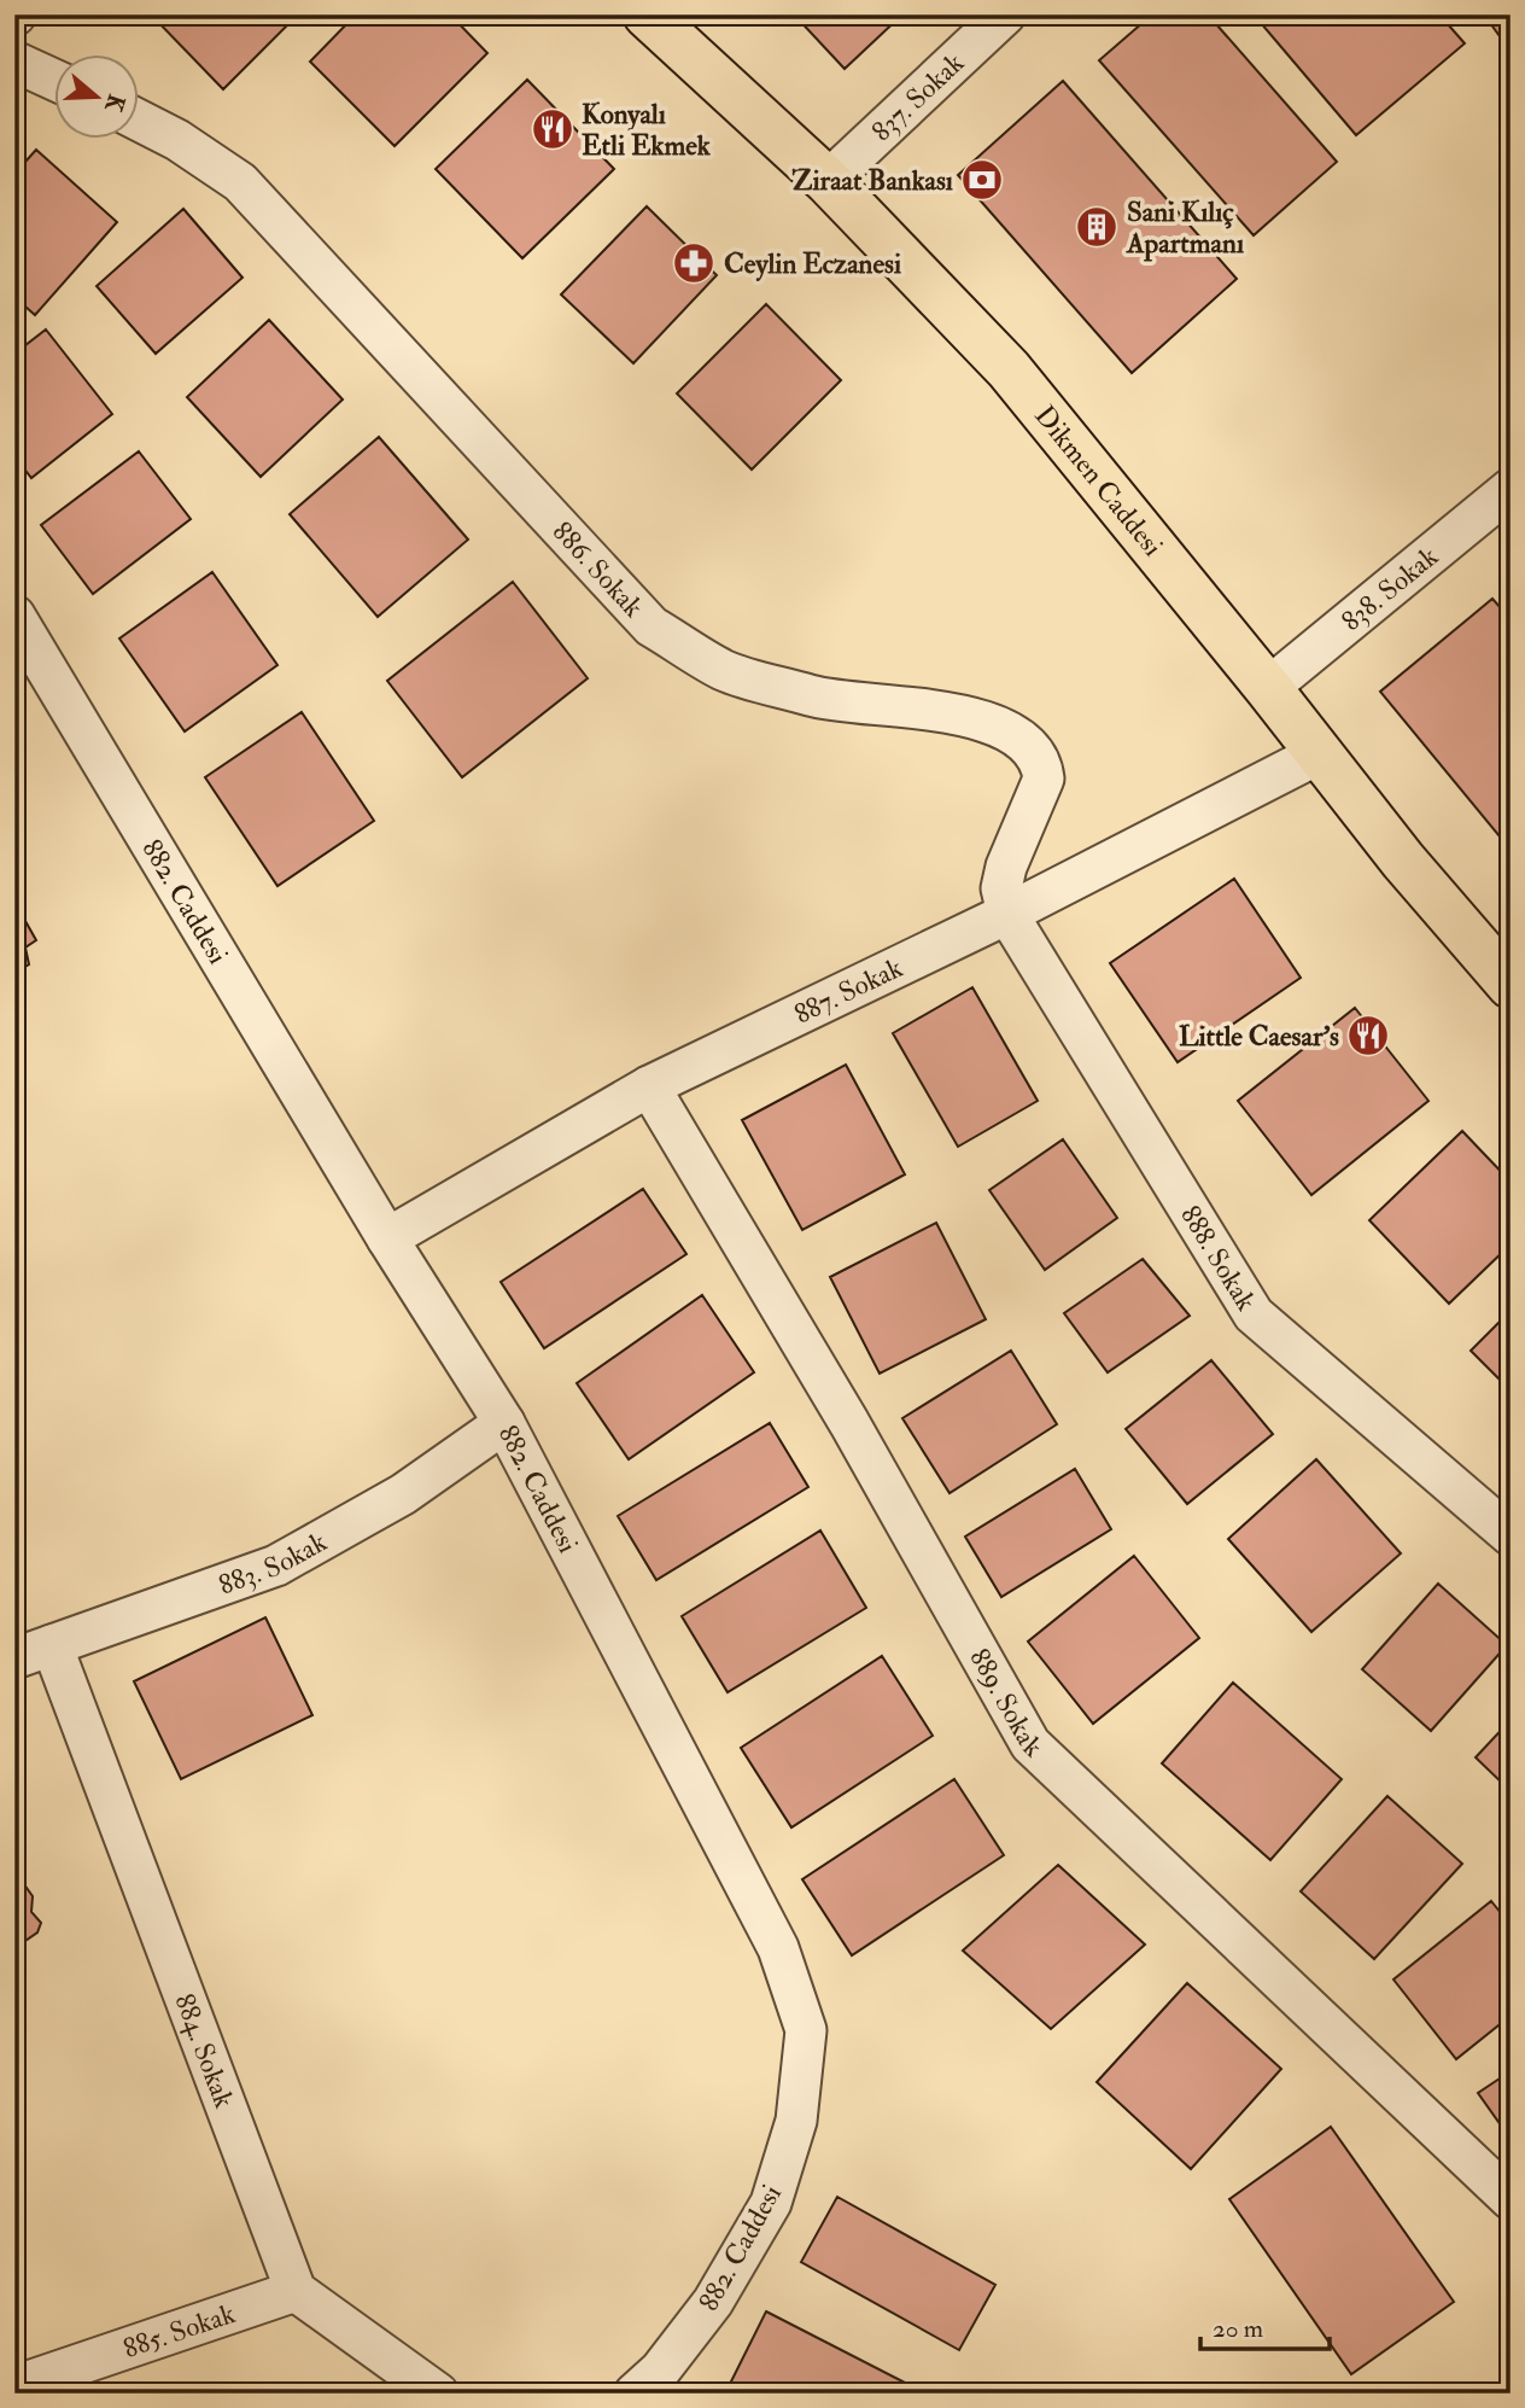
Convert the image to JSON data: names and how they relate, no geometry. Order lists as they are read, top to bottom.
{
  "streets": {
    "main road": ["Dikmen Caddesi"],
    "street": [
      "837. Sokak",
      "886. Sokak",
      "838. Sokak",
      "882. Caddesi",
      "887. Sokak",
      "888. Sokak",
      "883. Sokak",
      "889. Sokak",
      "884. Sokak",
      "885. Sokak"
    ]
  },
  "crossings": [
    ["837. Sokak", "Dikmen Caddesi"],
    ["Dikmen Caddesi", "838. Sokak"],
    ["Dikmen Caddesi", "887. Sokak"],
    ["886. Sokak", "887. Sokak"],
    ["886. Sokak", "888. Sokak"],
    ["882. Caddesi", "887. Sokak"],
    ["882. Caddesi", "883. Sokak"],
    ["887. Sokak", "888. Sokak"],
    ["887. Sokak", "889. Sokak"],
    ["883. Sokak", "884. Sokak"],
    ["884. Sokak", "885. Sokak"]
  ],
  "places": {
    "restaurant": ["Konyalı Etli Ekmek", "Little Caesar's"],
    "bank": ["Ziraat Bankası"],
    "building": ["Sani Kılıç Apartmanı"],
    "pharmacy": ["Ceylin Eczanesi"]
  },
  "scale_bar": "20 m",
  "north": "right"
}
